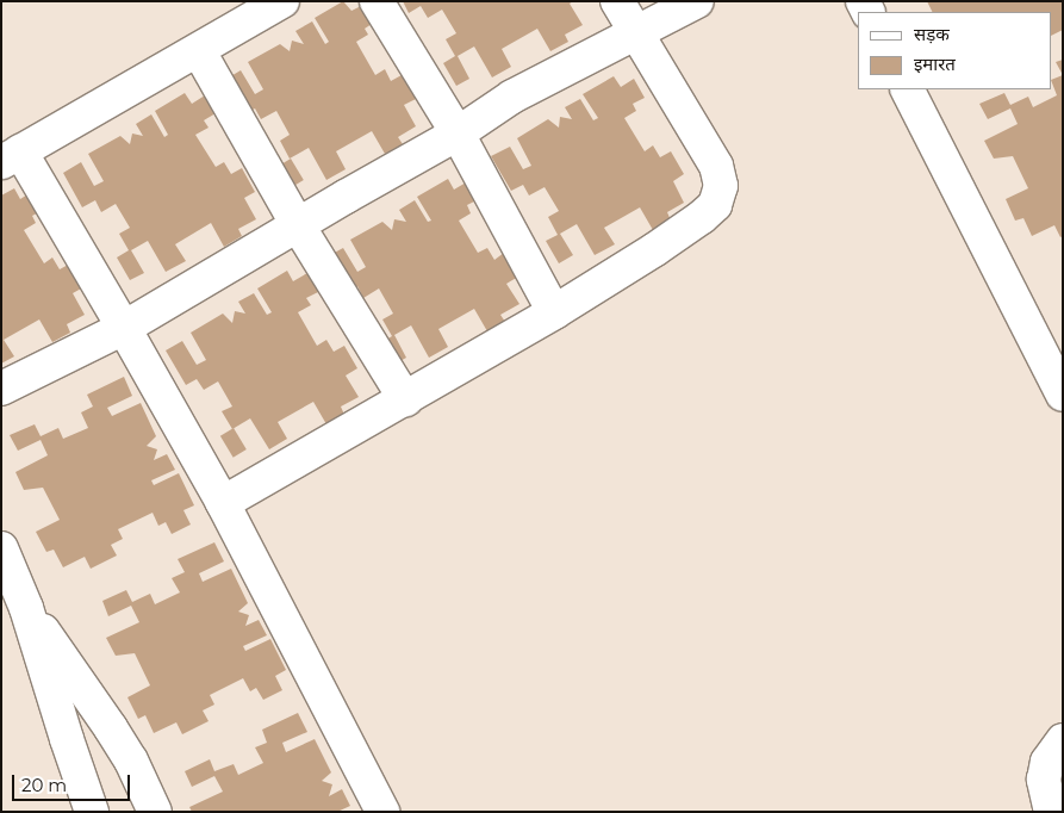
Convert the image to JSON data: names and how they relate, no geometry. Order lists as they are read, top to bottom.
{
  "legend": ["सड़क", "इमारत"],
  "scale_bar": "20 m"
}
